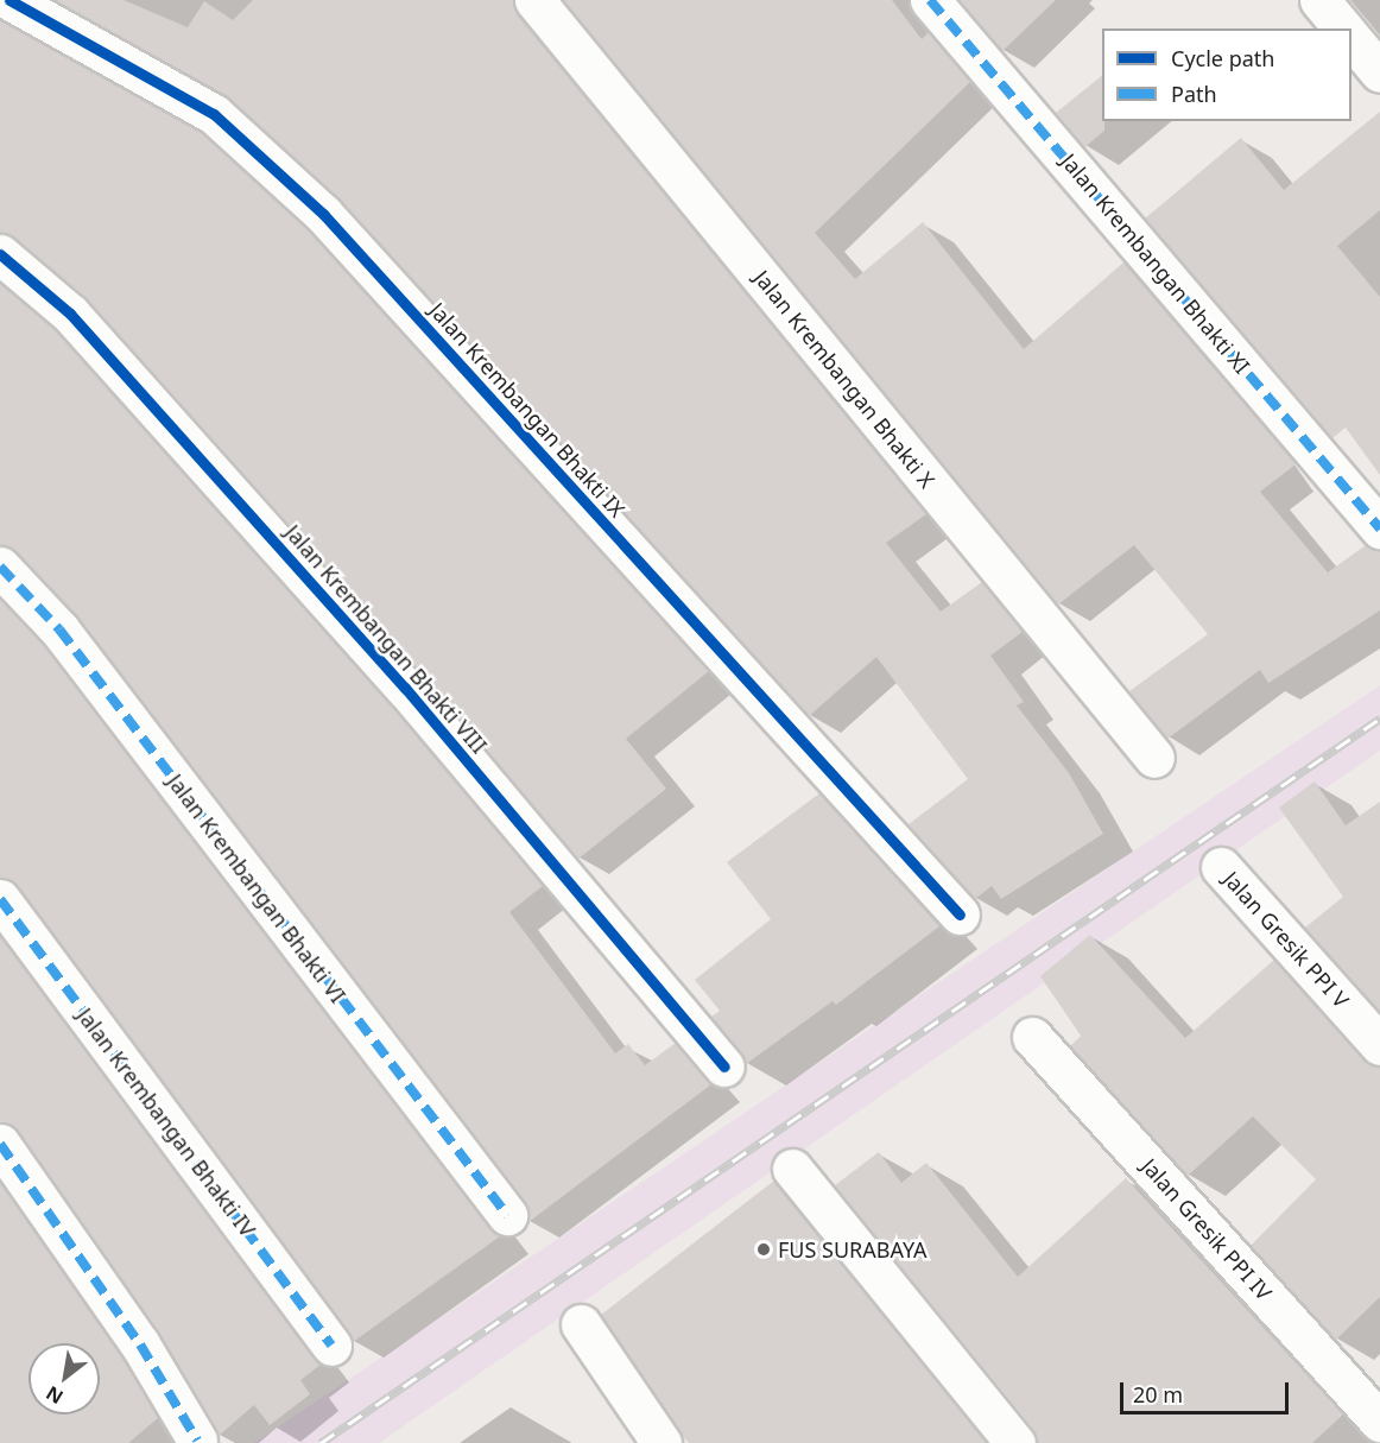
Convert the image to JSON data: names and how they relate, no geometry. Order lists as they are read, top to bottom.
{
  "streets": {
    "street": [
      "Jalan Krembangan Bhakti XI",
      "Jalan Krembangan Bhakti X",
      "Jalan Krembangan Bhakti IX",
      "Jalan Krembangan Bhakti VIII",
      "Jalan Krembangan Bhakti VI",
      "Jalan Gresik PPI V",
      "Jalan Krembangan Bhakti IV",
      "Jalan Gresik PPI IV"
    ]
  },
  "places": ["FUS SURABAYA"],
  "legend": ["Cycle path", "Path"],
  "scale_bar": "20 m",
  "north": "bottom left"
}
